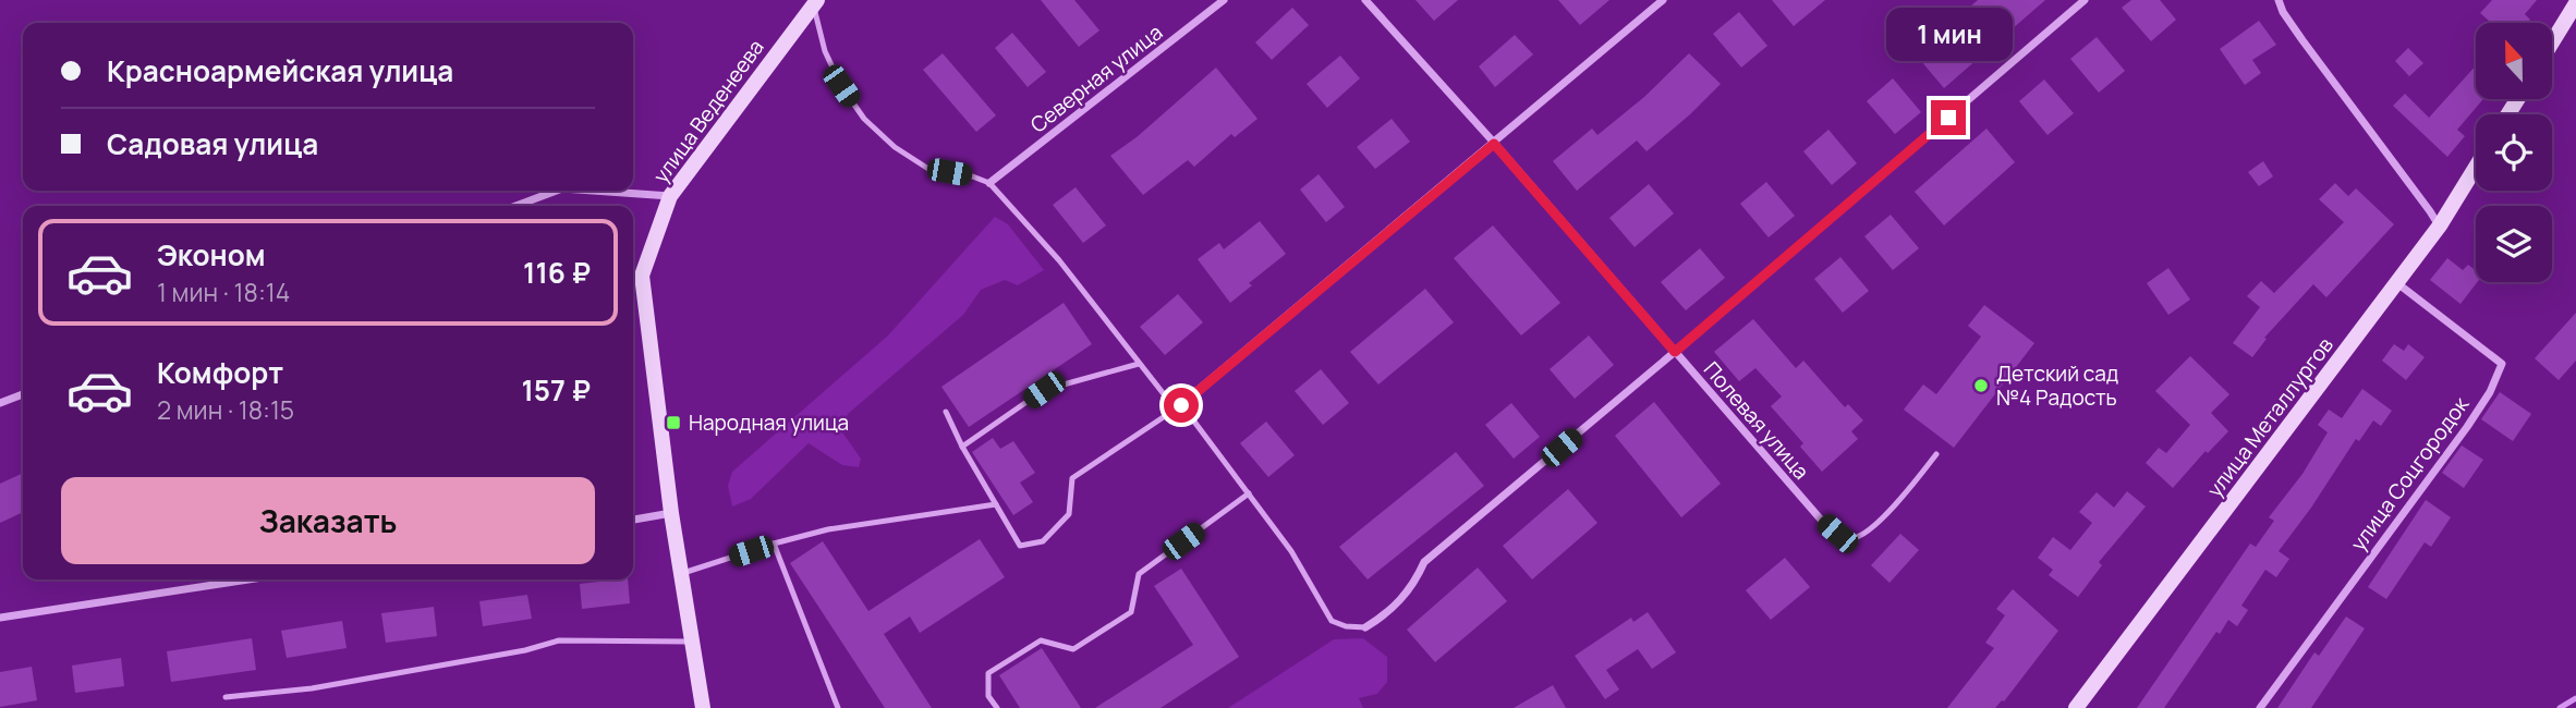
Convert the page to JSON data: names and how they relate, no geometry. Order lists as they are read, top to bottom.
{
  "streets": {
    "main road": ["улица Веденеева", "улица Металлургов"],
    "street": ["Северная улица", "Полевая улица", "улица Соцгородок"]
  },
  "crossings": [
    ["улица Металлургов", "улица Соцгородок"]
  ],
  "places": {
    "other": ["Детский сад №4 Радость"],
    "transit": ["Народная улица"]
  },
  "north": "top",
  "page": {
    "bubble": "1 мин",
    "banner": ["Красноармейская улица", "Садовая улица"],
    "list": [
      {
        "name": "Эконом",
        "note": "1 мин · 18:14",
        "value": "116 ₽"
      },
      {
        "name": "Комфорт",
        "note": "2 мин · 18:15",
        "value": "157 ₽"
      }
    ],
    "buttons": "Заказать"
  }
}
